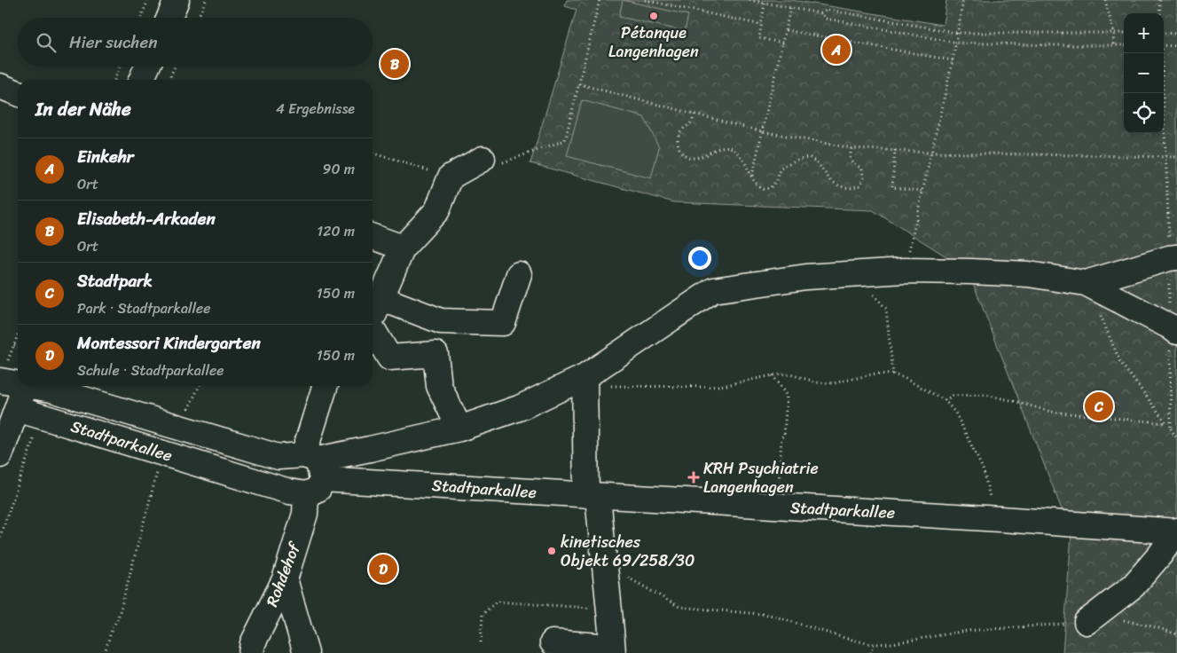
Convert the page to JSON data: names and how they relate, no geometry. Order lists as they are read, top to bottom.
{
  "streets": {
    "street": ["Stadtparkallee", "Rohdehof"]
  },
  "crossings": [
    ["Stadtparkallee", "Rohdehof"]
  ],
  "places": {
    "other": ["Pétanque Langenhagen", "kinetisches Objekt 69/258/30"],
    "health": ["KRH Psychiatrie Langenhagen"]
  },
  "page": {
    "map_buttons": ["+", "−"],
    "search": "Hier suchen",
    "pins": [
      "A",
      "B",
      "C",
      "D"
    ],
    "heading": ["In der Nähe", "4 Ergebnisse"],
    "list": [
      {
        "mark": "A",
        "name": "Einkehr",
        "note": "Ort",
        "value": "90 m"
      },
      {
        "mark": "B",
        "name": "Elisabeth-Arkaden",
        "note": "Ort",
        "value": "120 m"
      },
      {
        "mark": "C",
        "name": "Stadtpark",
        "note": "Park · Stadtparkallee",
        "value": "150 m"
      },
      {
        "mark": "D",
        "name": "Montessori Kindergarten",
        "note": "Schule · Stadtparkallee",
        "value": "150 m"
      }
    ]
  }
}
